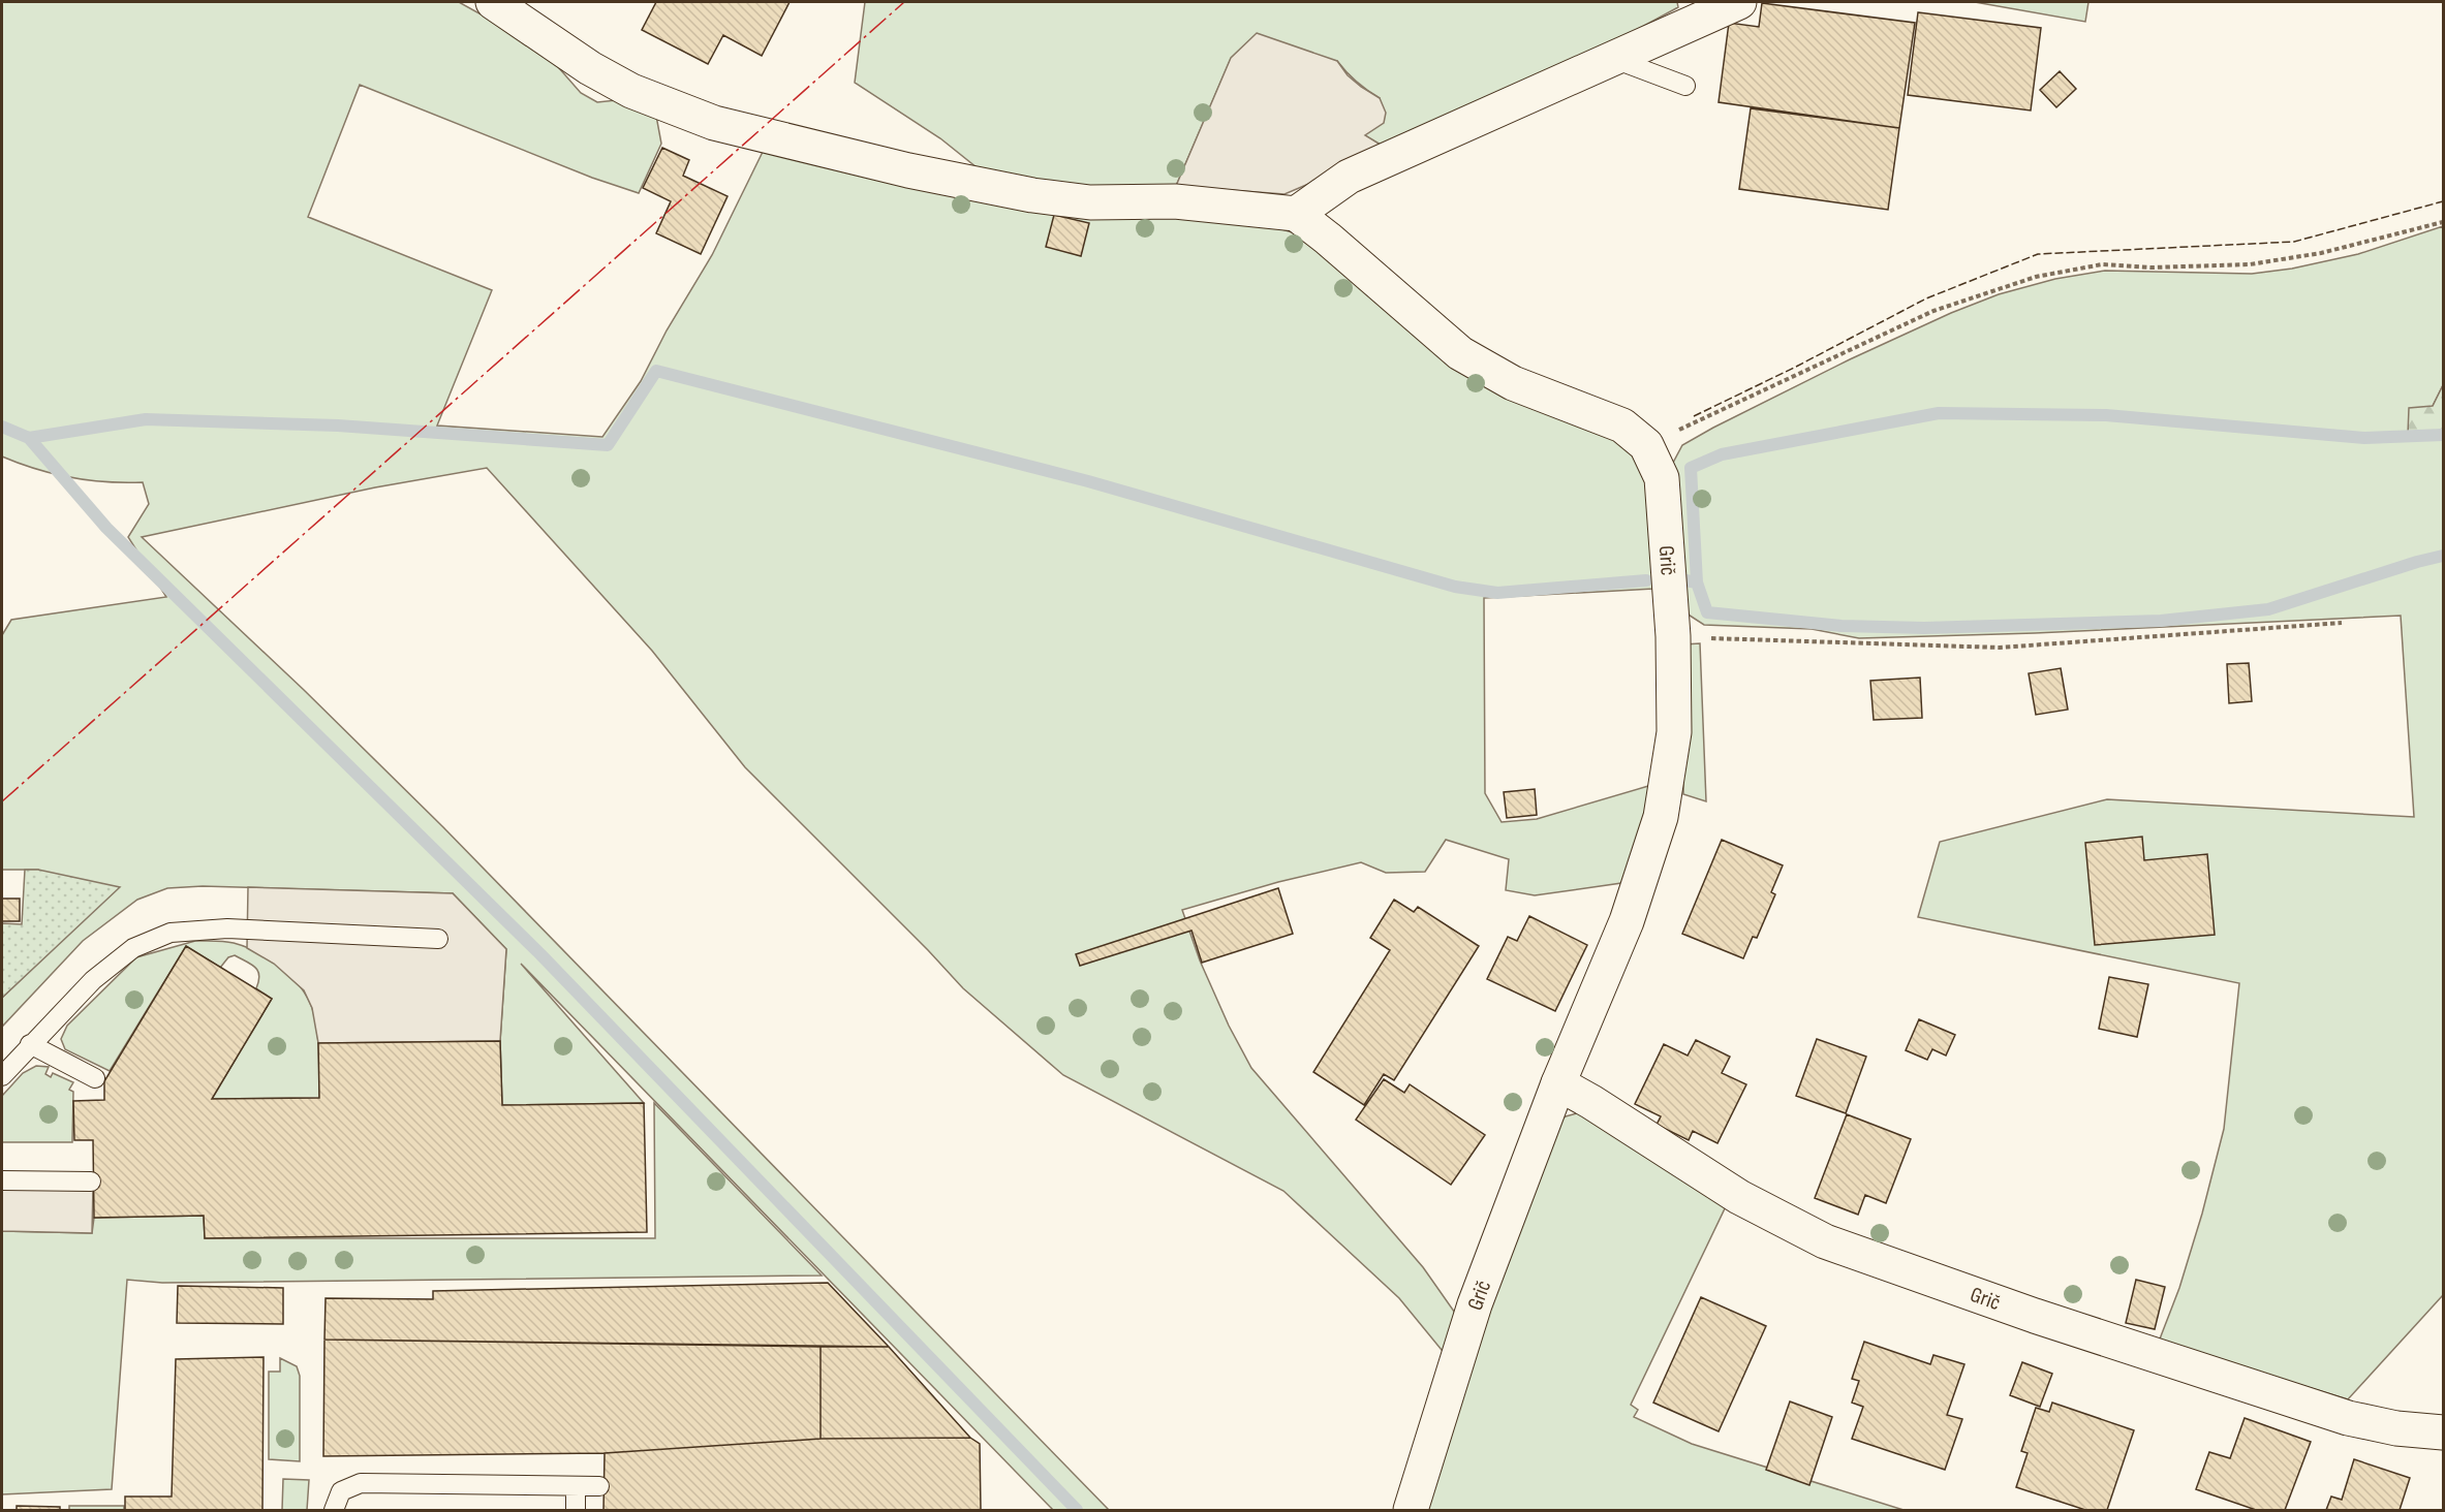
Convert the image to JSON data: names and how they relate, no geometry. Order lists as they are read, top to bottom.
{
  "streets": {
    "street": ["Grič"]
  }
}
